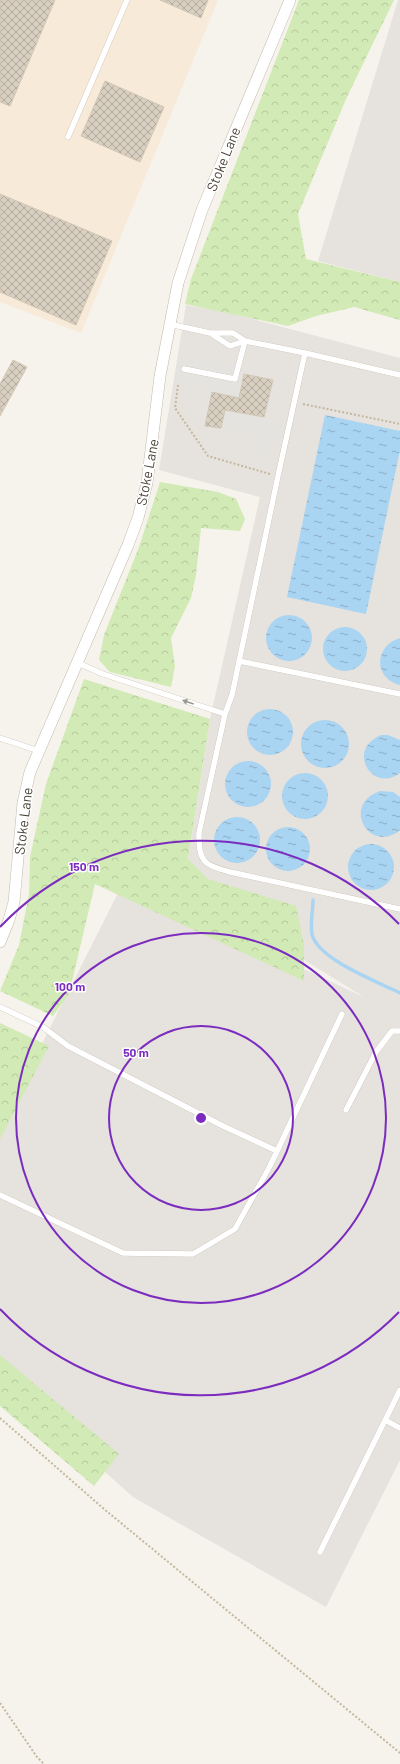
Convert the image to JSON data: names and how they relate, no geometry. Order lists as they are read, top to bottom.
{
  "streets": {
    "street": ["Stoke Lane"]
  },
  "rings": ["150 m", "100 m", "50 m"]
}
